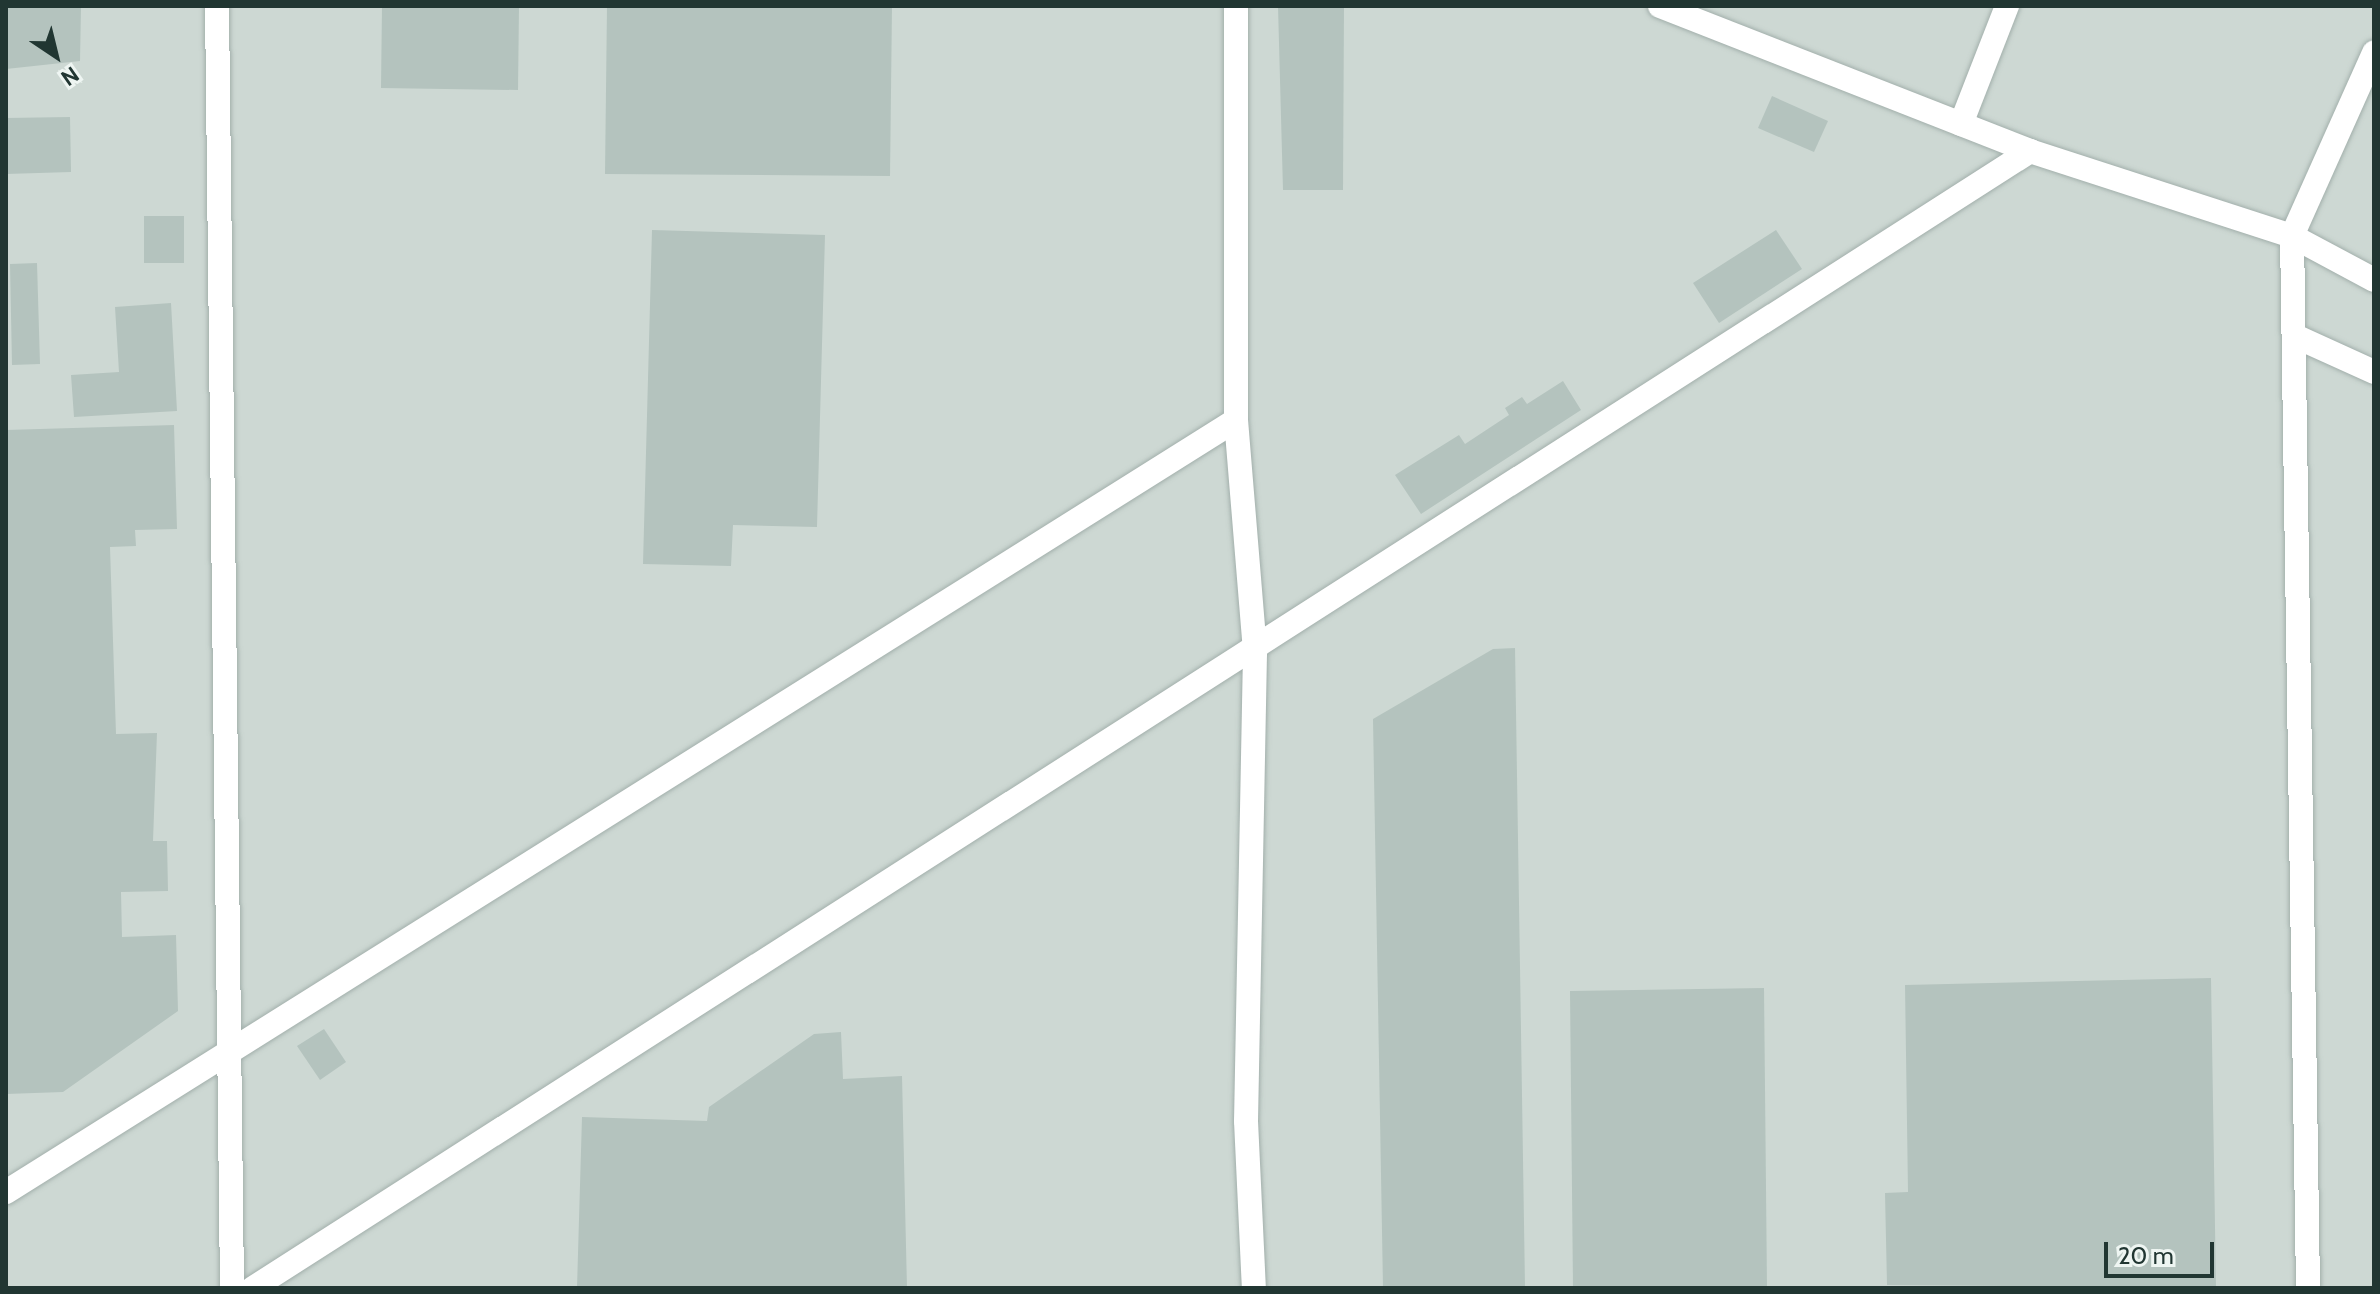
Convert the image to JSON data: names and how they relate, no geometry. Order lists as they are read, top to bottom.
{
  "scale_bar": "20 m",
  "north": "bottom right"
}
